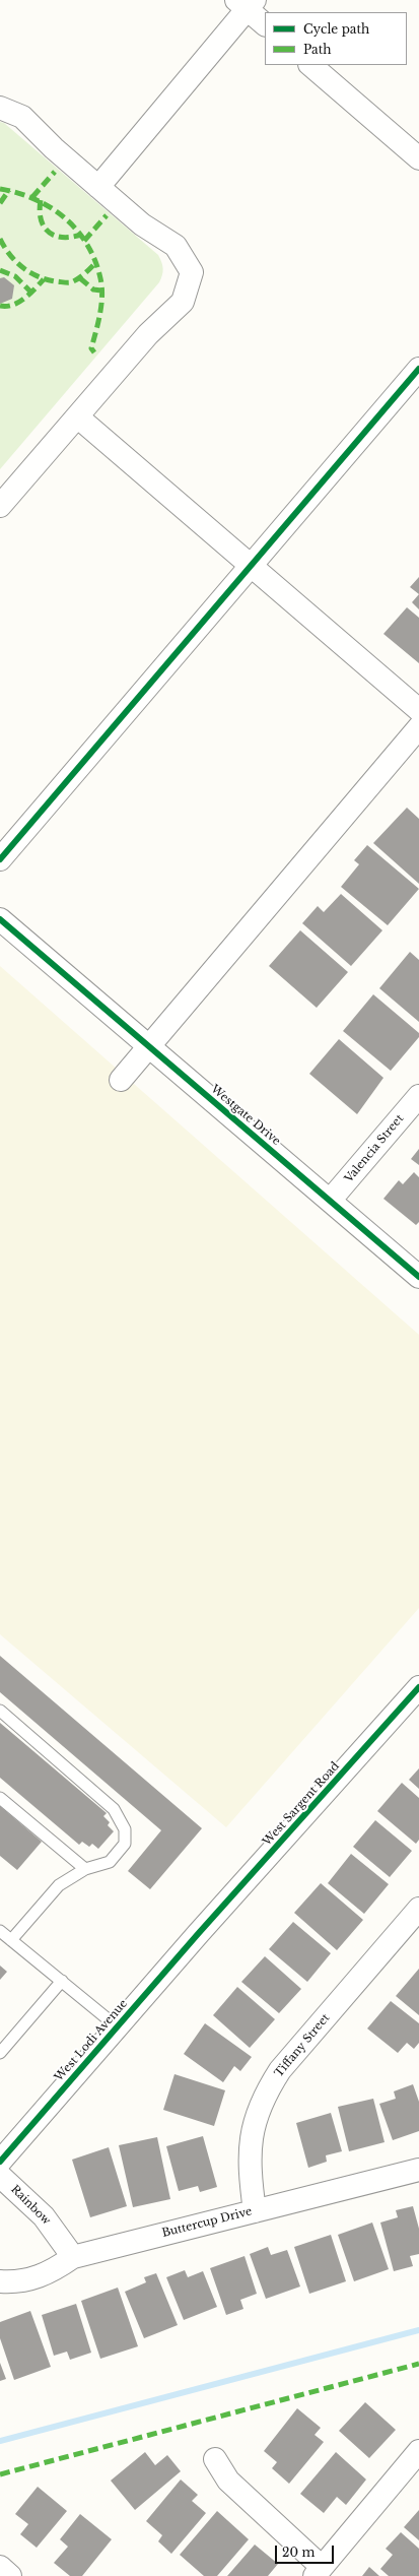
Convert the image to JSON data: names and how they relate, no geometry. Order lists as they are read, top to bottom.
{
  "streets": {
    "street": [
      "Westgate Drive",
      "Valencia Street",
      "West Sargent Road",
      "West Lodi Avenue",
      "Tiffany Street",
      "Rainbow",
      "Buttercup Drive"
    ]
  },
  "crossings": [
    ["Westgate Drive", "Valencia Street"],
    ["West Sargent Road", "West Lodi Avenue"],
    ["Tiffany Street", "Buttercup Drive"],
    ["Rainbow", "Buttercup Drive"]
  ],
  "legend": ["Cycle path", "Path"],
  "scale_bar": "20 m"
}
